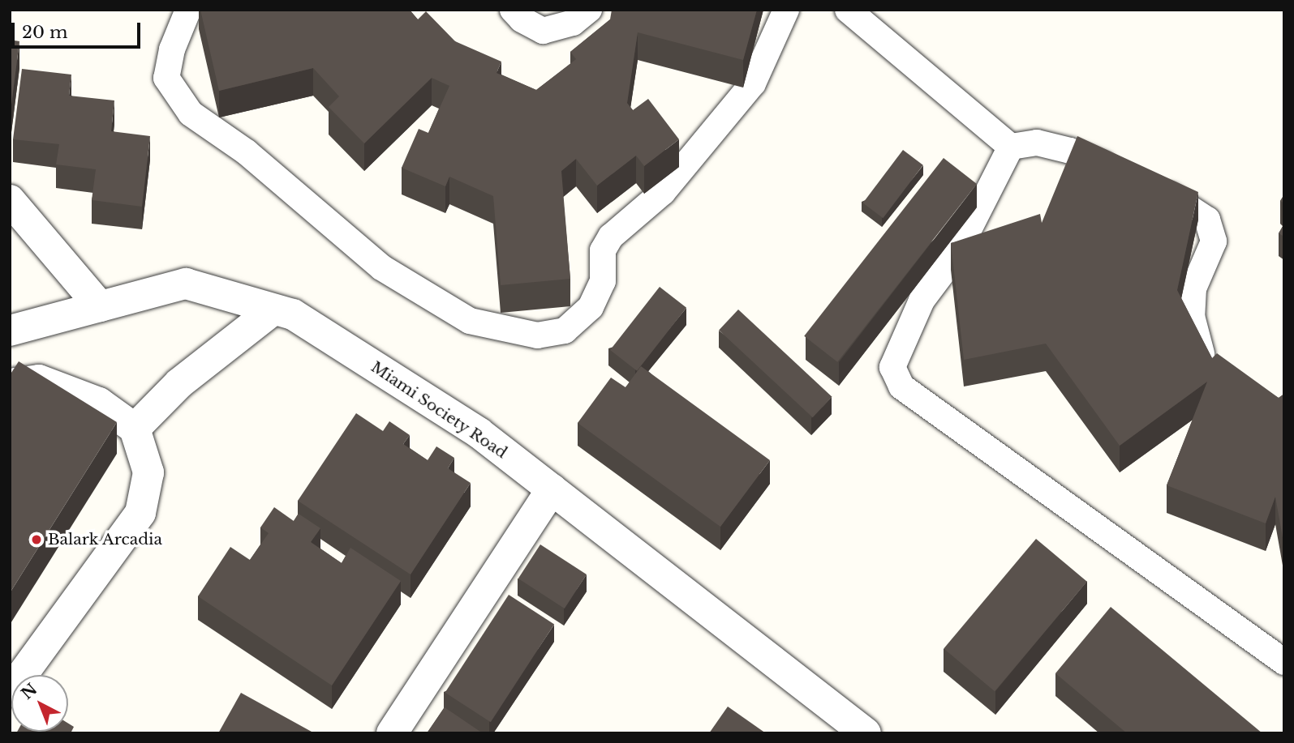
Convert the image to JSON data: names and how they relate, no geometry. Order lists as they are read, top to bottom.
{
  "streets": {
    "street": ["Miami Society Road"]
  },
  "places": ["Balark Arcadia"],
  "scale_bar": "20 m",
  "north": "top left"
}
